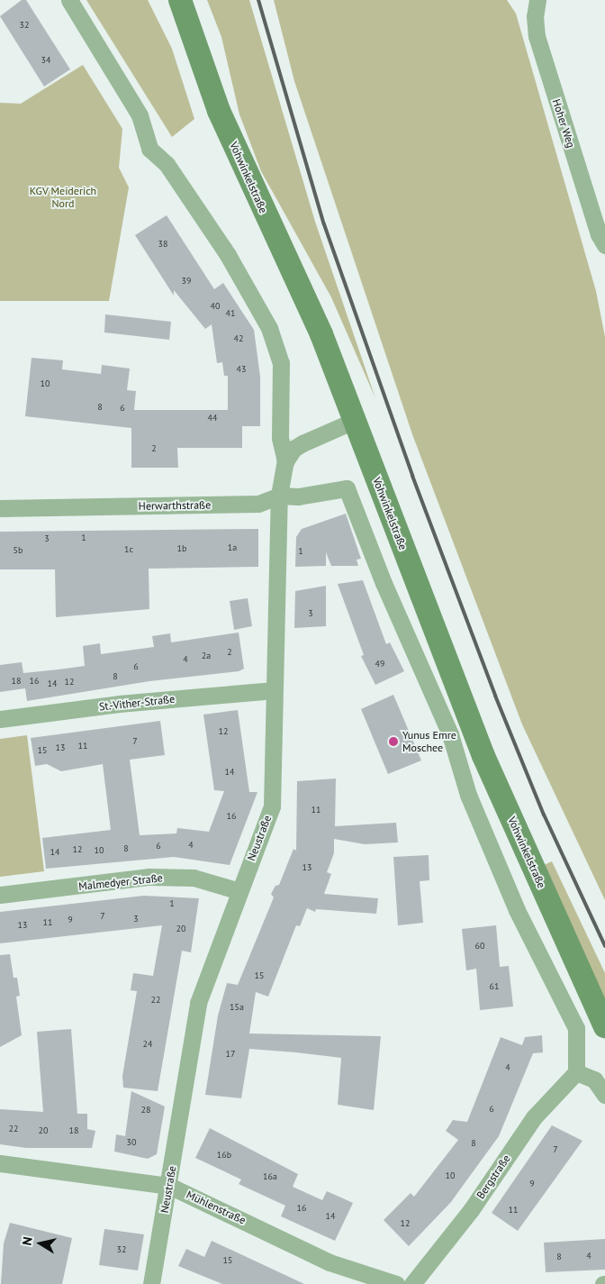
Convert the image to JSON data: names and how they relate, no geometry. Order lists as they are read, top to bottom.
{
  "streets": {
    "main road": ["Vohwinkelstraße"],
    "street": [
      "Hoher Weg",
      "Herwarthstraße",
      "St.-Vither-Straße",
      "Neustraße",
      "Malmedyer Straße",
      "Bergstraße",
      "Mühlenstraße"
    ]
  },
  "crossings": [
    ["Herwarthstraße", "Neustraße"],
    ["Herwarthstraße", "Bergstraße"],
    ["St.-Vither-Straße", "Neustraße"],
    ["Neustraße", "Malmedyer Straße"],
    ["Neustraße", "Mühlenstraße"]
  ],
  "parks": ["KGV Meiderich Nord"],
  "places": ["Yunus Emre Moschee"],
  "house_numbers": [
    "32",
    "34",
    "38",
    "39",
    "40",
    "41",
    "42",
    "43",
    "10",
    "8",
    "6",
    "44",
    "2",
    "1",
    "3",
    "1a",
    "1b",
    "1c",
    "5b",
    "1",
    "3",
    "2",
    "2a",
    "4",
    "49",
    "6",
    "8",
    "18",
    "16",
    "12",
    "14",
    "12",
    "7",
    "11",
    "13",
    "15",
    "14",
    "11",
    "16",
    "4",
    "6",
    "8",
    "12",
    "10",
    "14",
    "13",
    "1",
    "7",
    "3",
    "9",
    "11",
    "13",
    "20",
    "60",
    "15",
    "61",
    "22",
    "15a",
    "24",
    "17",
    "4",
    "6",
    "28",
    "22",
    "20",
    "18",
    "30",
    "8",
    "7",
    "16b",
    "10",
    "16a",
    "9",
    "16",
    "11",
    "14",
    "12",
    "32",
    "4",
    "8",
    "15"
  ],
  "north": "left"
}
